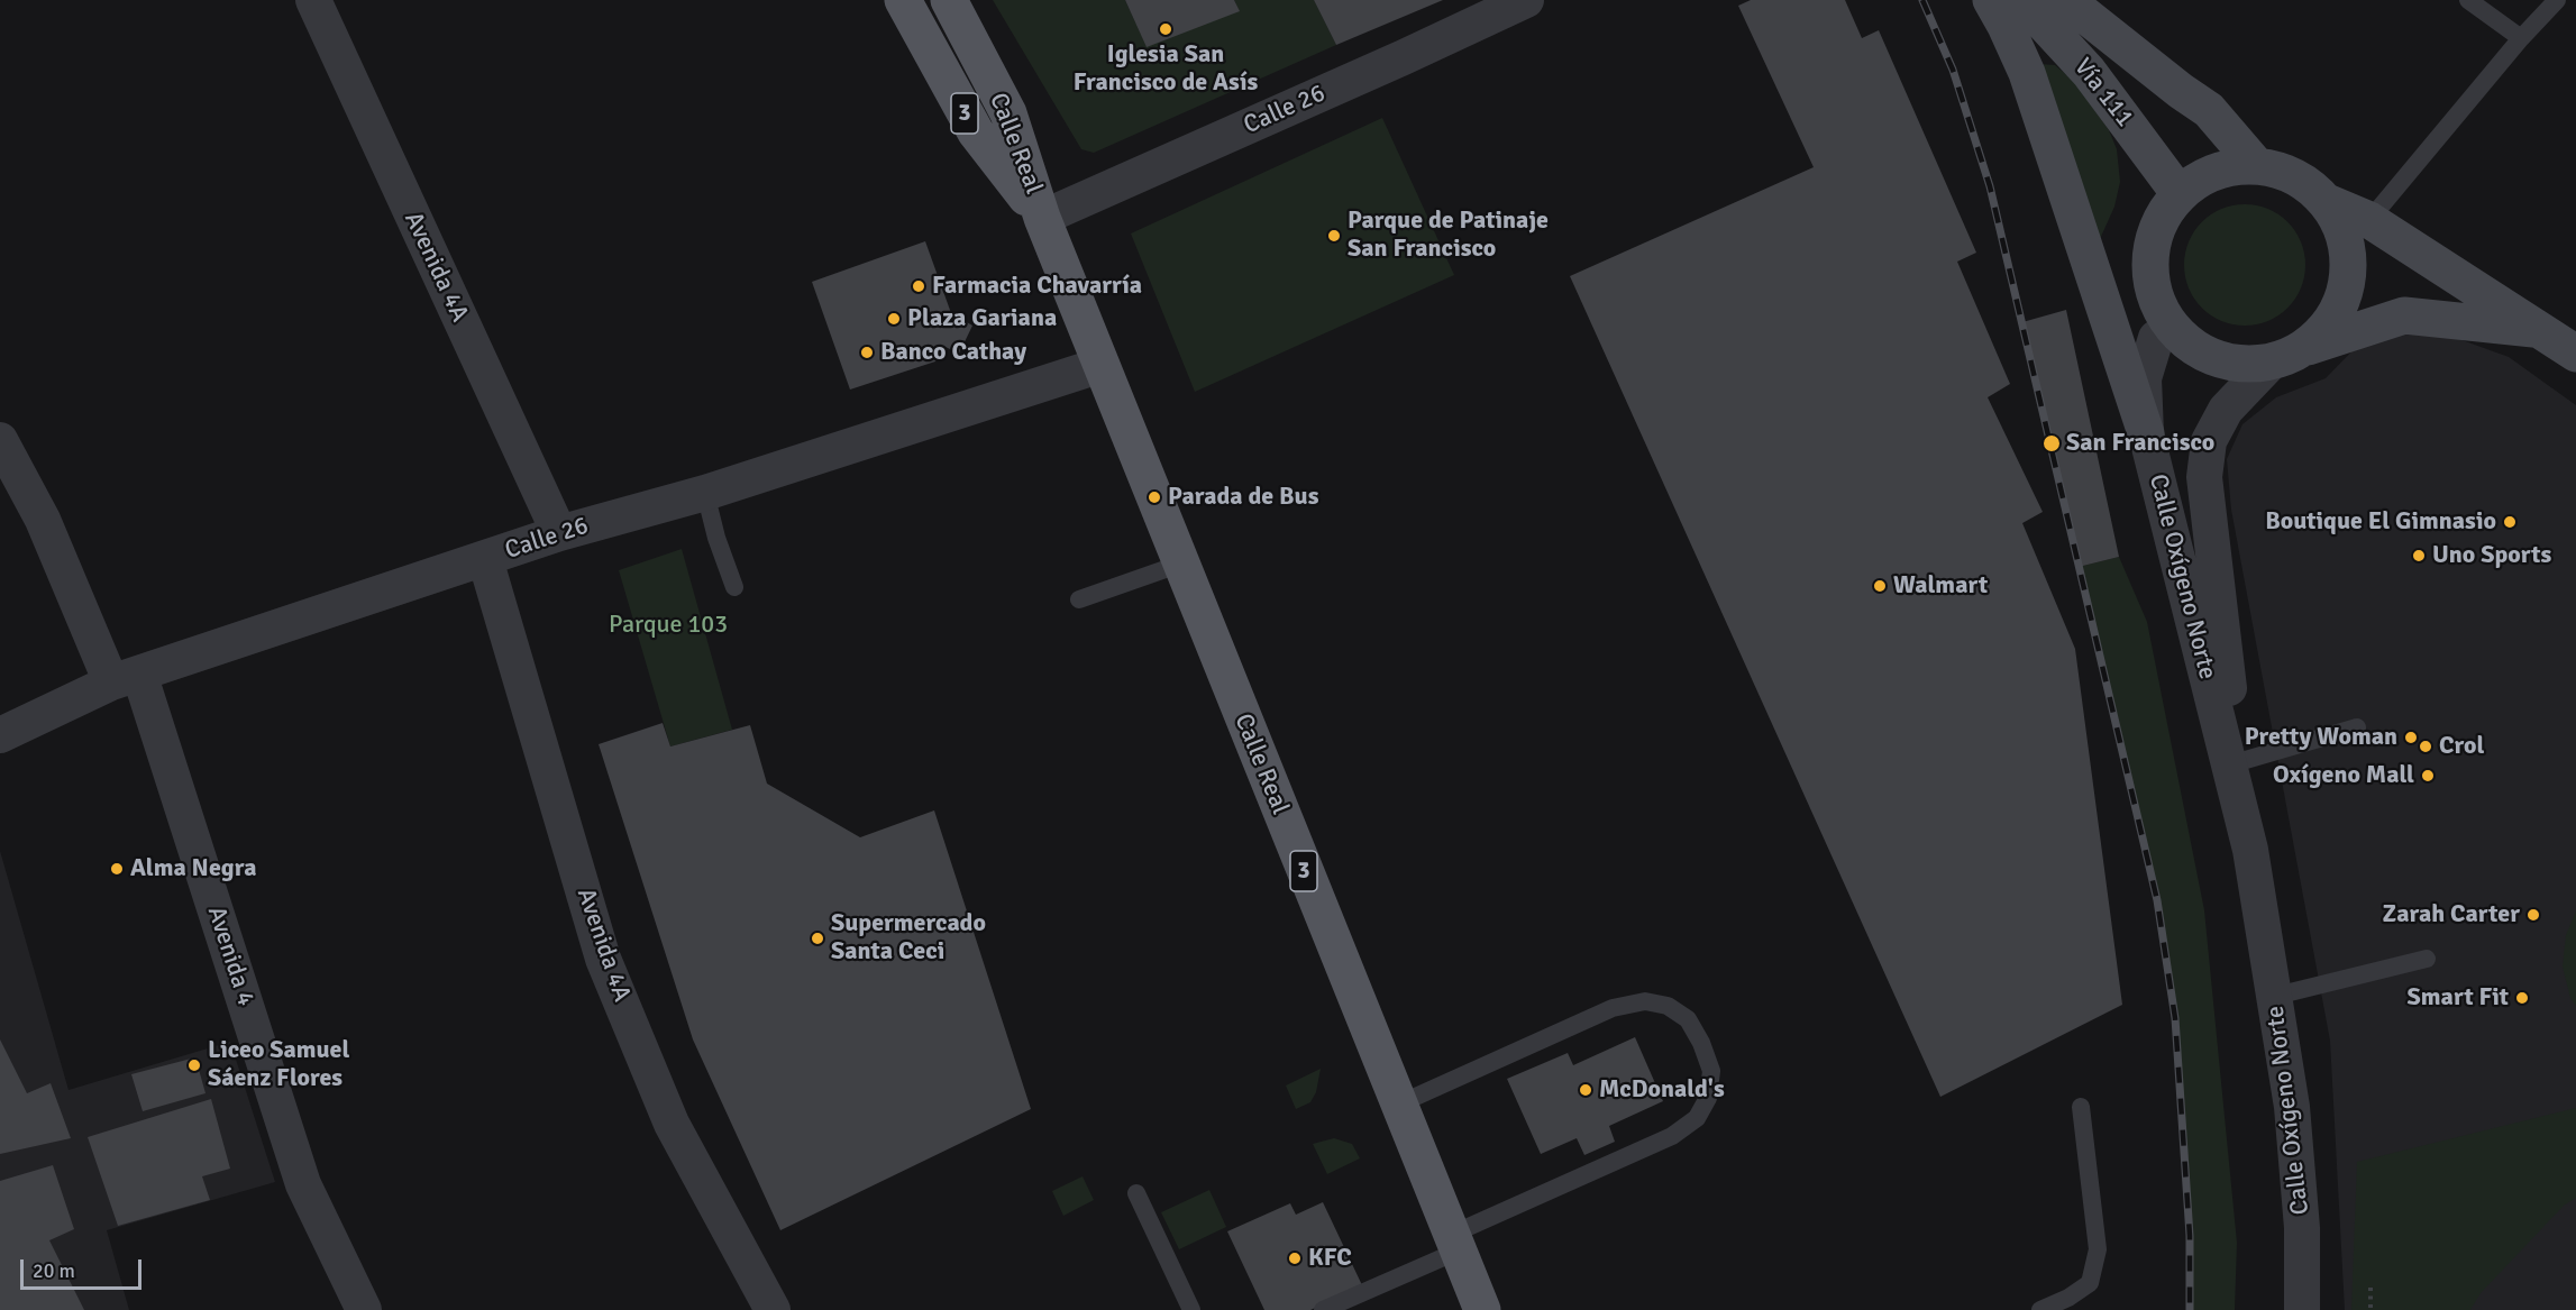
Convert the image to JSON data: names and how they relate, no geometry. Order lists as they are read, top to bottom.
{
  "streets": {
    "main road": ["Vía 111", "3", "Calle Real"],
    "street": [
      "Calle 26",
      "Avenida 4A",
      "Calle Oxígeno Norte",
      "Avenida 4"
    ]
  },
  "crossings": [
    ["Vía 111", "Calle Oxígeno Norte"],
    ["Calle 26", "Calle Real"],
    ["Calle 26", "Avenida 4A"],
    ["Calle 26", "Avenida 4"]
  ],
  "parks": ["Parque 103"],
  "places": [
    "Iglesia San Francisco de Asís",
    "Parque de Patinaje San Francisco",
    "Farmacia Chavarría",
    "Plaza Gariana",
    "Banco Cathay",
    "San Francisco",
    "Parada de Bus",
    "Boutique El Gimnasio",
    "Uno Sports",
    "Walmart",
    "Pretty Woman",
    "Crol",
    "Oxígeno Mall",
    "Alma Negra",
    "Zarah Carter",
    "Supermercado Santa Ceci",
    "Smart Fit",
    "Liceo Samuel Sáenz Flores",
    "McDonald's",
    "KFC"
  ],
  "scale_bar": "20 m"
}
